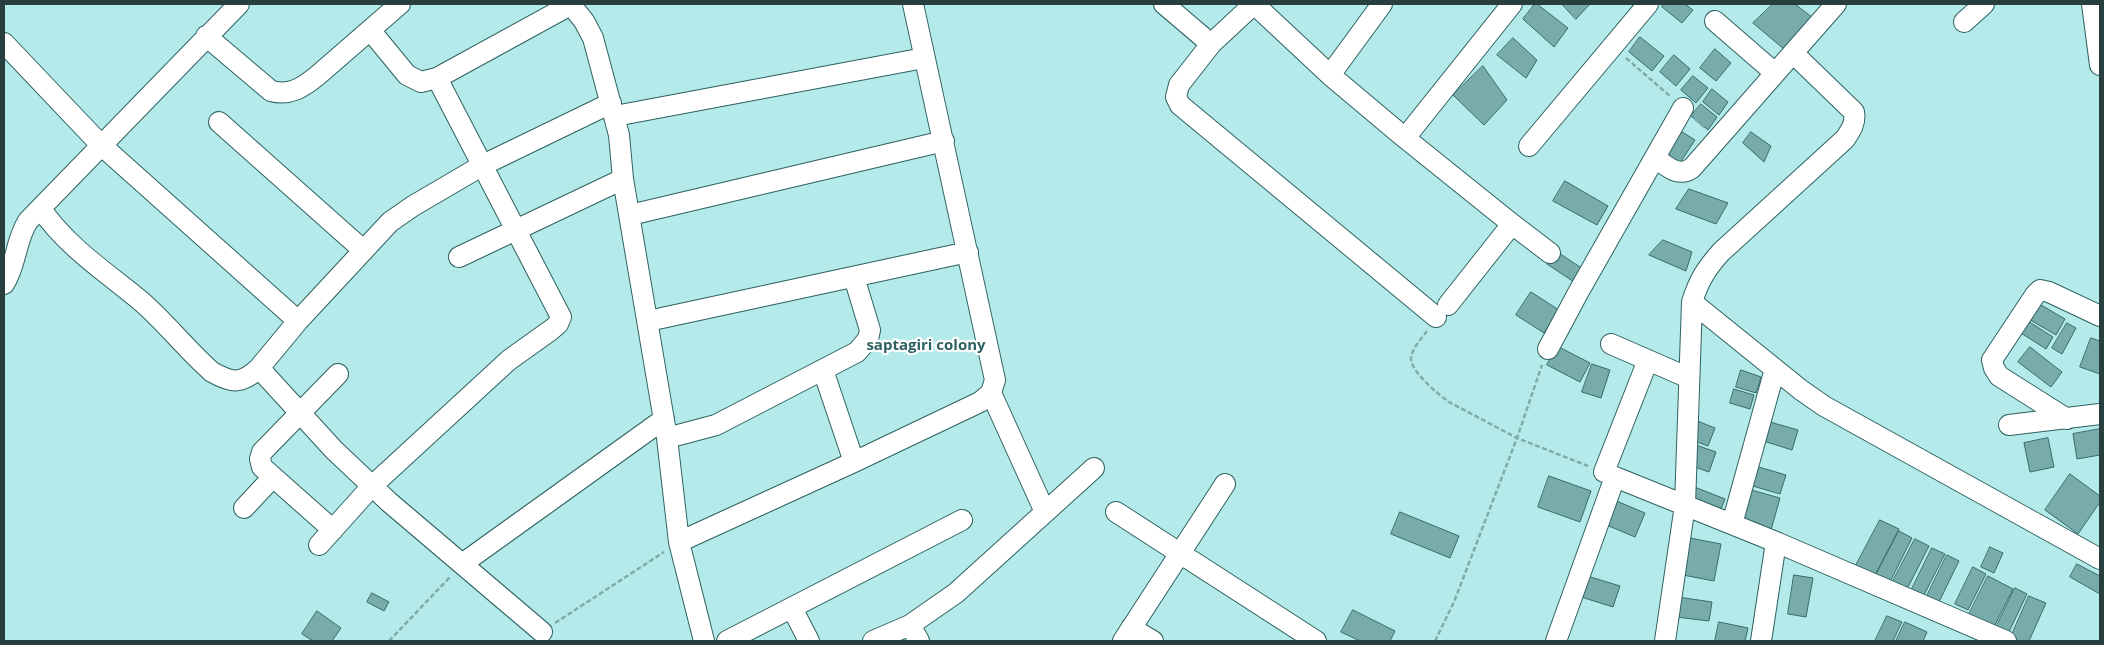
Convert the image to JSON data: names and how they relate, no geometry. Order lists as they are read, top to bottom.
{
  "districts": ["saptagiri colony"]
}
